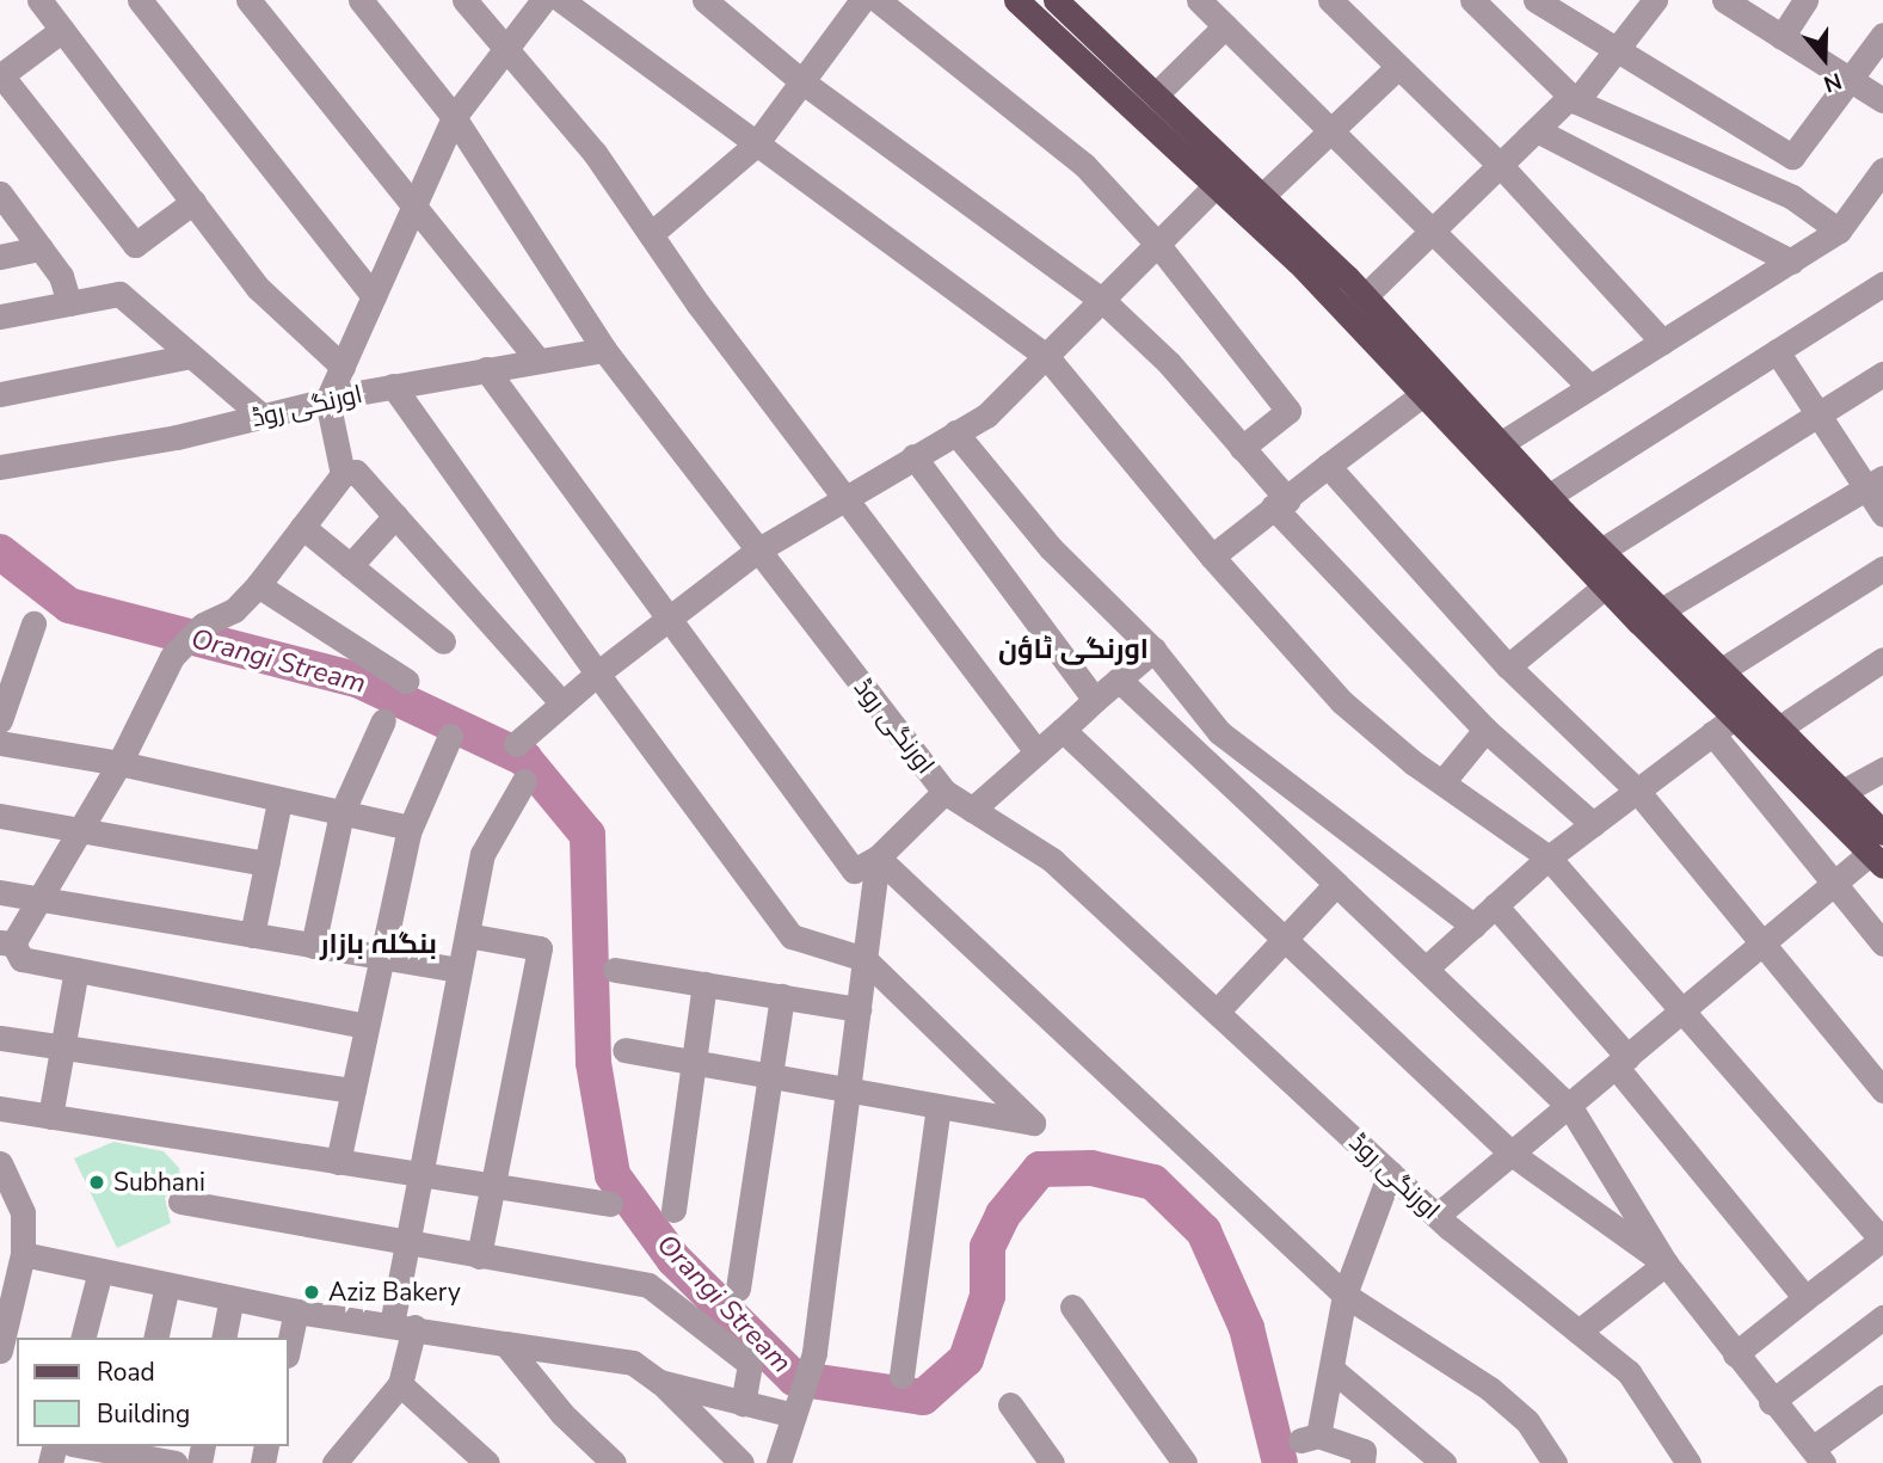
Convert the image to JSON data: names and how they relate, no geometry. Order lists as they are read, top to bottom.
{
  "streets": {
    "street": ["اورنگی روڈ"]
  },
  "districts": ["اورنگی ٹاؤن", "بنگلہ بازار"],
  "water": ["Orangi Stream"],
  "places": ["Subhani", "Aziz Bakery"],
  "legend": ["Road", "Building"],
  "north": "bottom"
}
